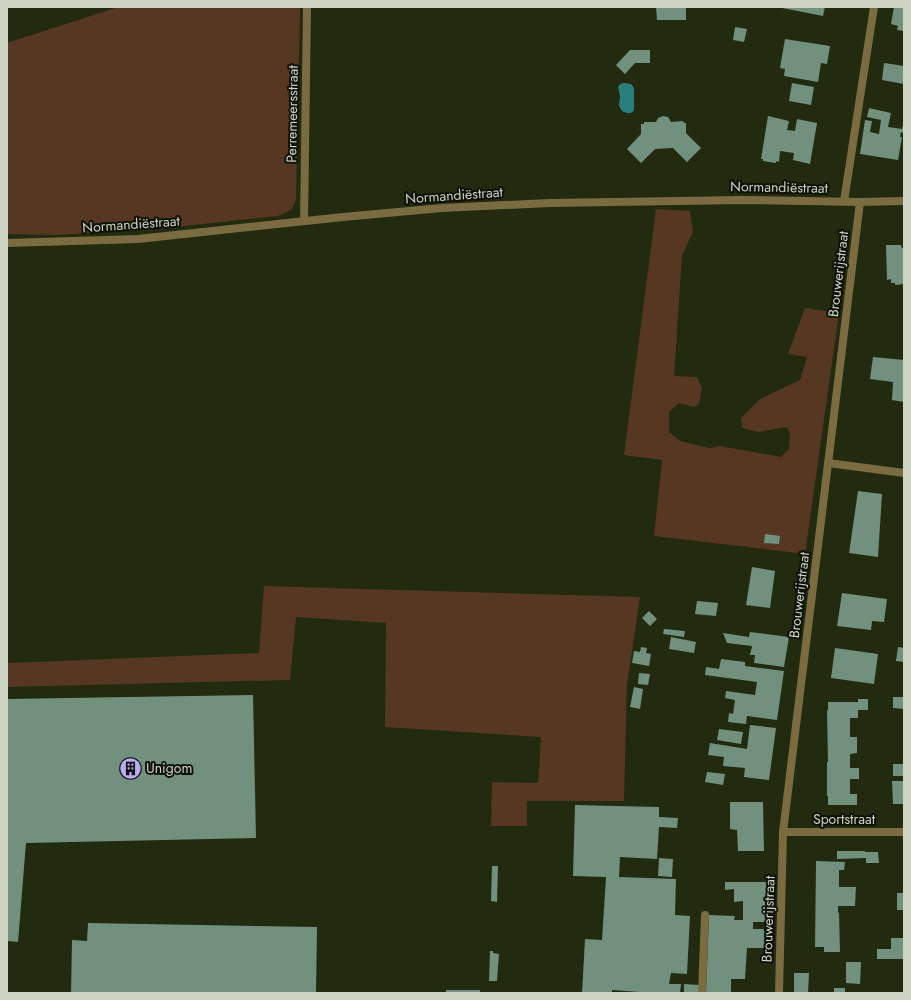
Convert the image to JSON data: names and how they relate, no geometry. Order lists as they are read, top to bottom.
{
  "streets": {
    "street": [
      "Perremeersstraat",
      "Normandiëstraat",
      "Brouwerijstraat",
      "Sportstraat"
    ]
  },
  "crossings": [
    ["Perremeersstraat", "Normandiëstraat"],
    ["Normandiëstraat", "Brouwerijstraat"],
    ["Brouwerijstraat", "Sportstraat"]
  ],
  "places": {
    "building": ["Unigom"]
  }
}
